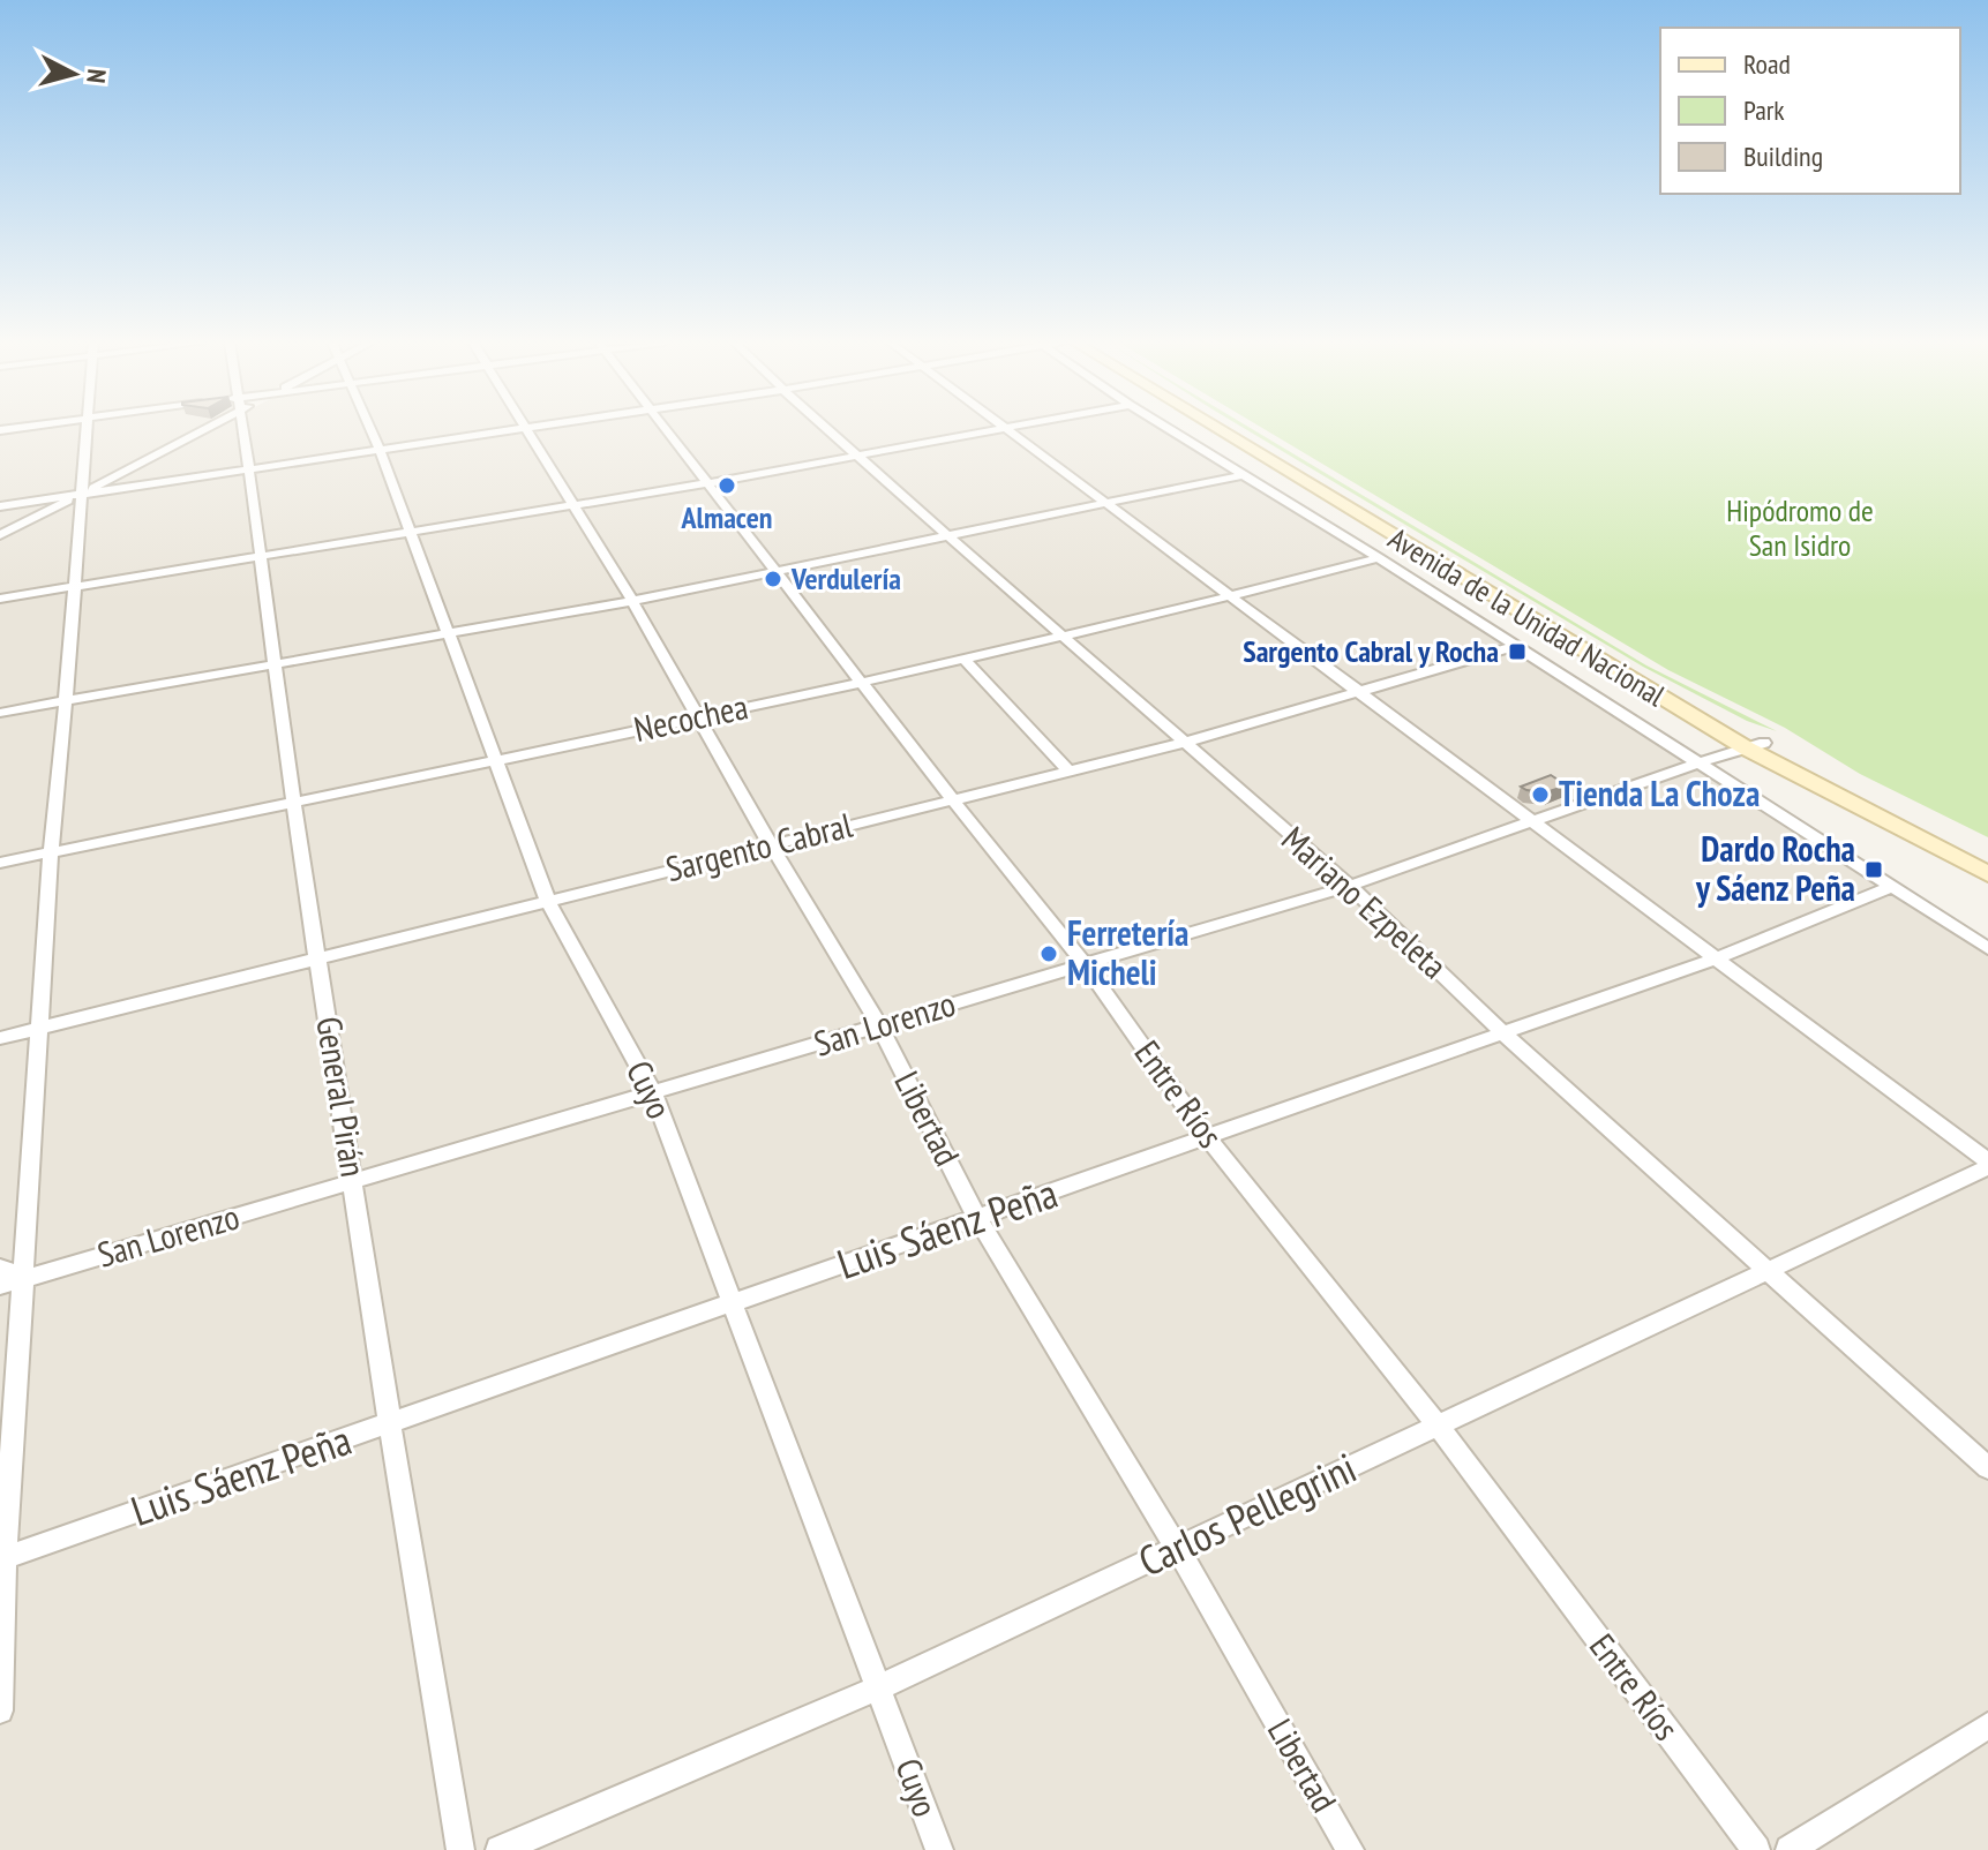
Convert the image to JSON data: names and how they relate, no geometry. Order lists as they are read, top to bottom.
{
  "streets": {
    "main road": ["Avenida de la Unidad Nacional"],
    "street": [
      "Necochea",
      "Sargento Cabral",
      "Mariano Ezpeleta",
      "San Lorenzo",
      "Cuyo",
      "Entre Ríos",
      "General Pirán",
      "Libertad",
      "Luis Sáenz Peña",
      "Carlos Pellegrini"
    ]
  },
  "crossings": [
    ["Avenida de la Unidad Nacional", "San Lorenzo"],
    ["Necochea", "Mariano Ezpeleta"],
    ["Necochea", "Cuyo"],
    ["Necochea", "Entre Ríos"],
    ["Necochea", "General Pirán"],
    ["Necochea", "Libertad"],
    ["Sargento Cabral", "Mariano Ezpeleta"],
    ["Sargento Cabral", "Cuyo"],
    ["Sargento Cabral", "Entre Ríos"],
    ["Sargento Cabral", "General Pirán"],
    ["Sargento Cabral", "Libertad"],
    ["Mariano Ezpeleta", "San Lorenzo"],
    ["Mariano Ezpeleta", "Luis Sáenz Peña"],
    ["Mariano Ezpeleta", "Carlos Pellegrini"],
    ["San Lorenzo", "Cuyo"],
    ["San Lorenzo", "Entre Ríos"],
    ["San Lorenzo", "General Pirán"],
    ["San Lorenzo", "Libertad"],
    ["Cuyo", "Luis Sáenz Peña"],
    ["Cuyo", "Carlos Pellegrini"],
    ["Entre Ríos", "Luis Sáenz Peña"],
    ["Entre Ríos", "Carlos Pellegrini"],
    ["General Pirán", "Luis Sáenz Peña"],
    ["Libertad", "Luis Sáenz Peña"],
    ["Libertad", "Carlos Pellegrini"]
  ],
  "parks": ["Hipódromo de San Isidro"],
  "places": {
    "other": [
      "Almacen",
      "Verdulería",
      "Tienda La Choza",
      "Ferretería Micheli"
    ],
    "transit": ["Sargento Cabral y Rocha", "Dardo Rocha y Sáenz Peña"]
  },
  "legend": ["Road", "Park", "Building"],
  "north": "right"
}
